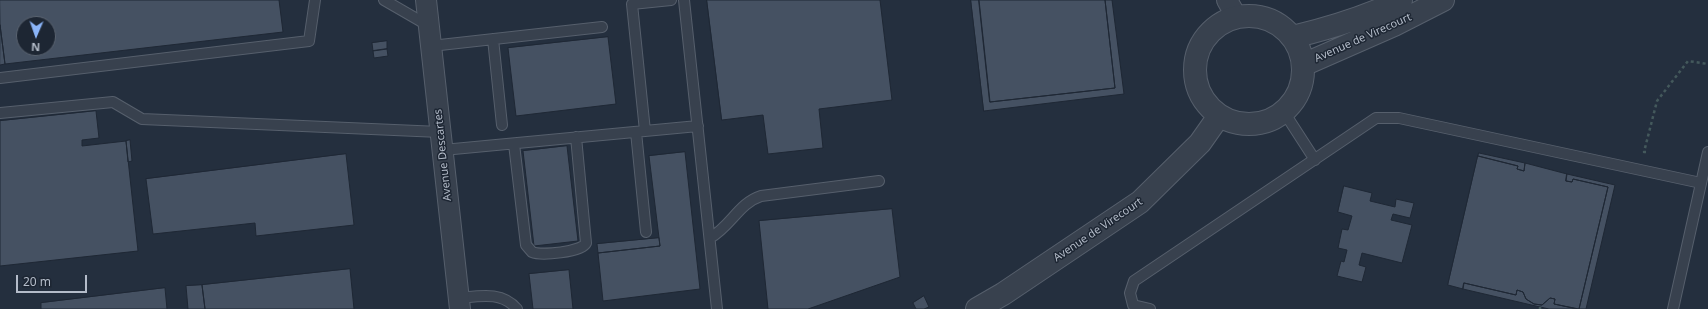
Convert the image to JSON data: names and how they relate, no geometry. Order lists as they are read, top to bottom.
{
  "streets": {
    "street": ["Avenue de Virecourt", "Avenue Descartes"]
  },
  "scale_bar": "20 m",
  "north": "bottom"
}
